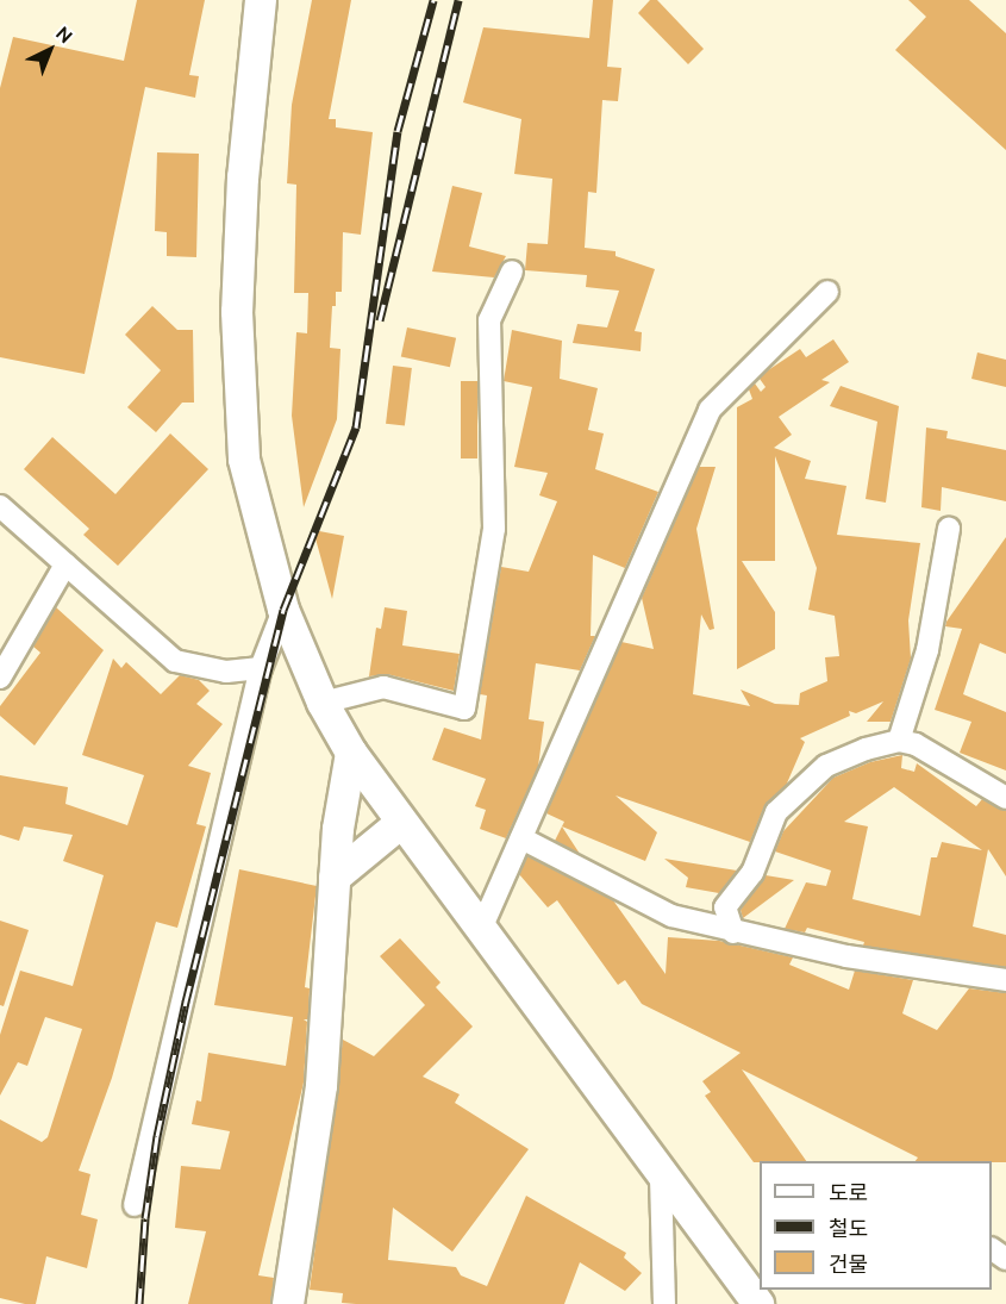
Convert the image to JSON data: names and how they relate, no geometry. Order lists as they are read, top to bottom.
{
  "legend": ["도로", "철도", "건물"],
  "north": "top right"
}
